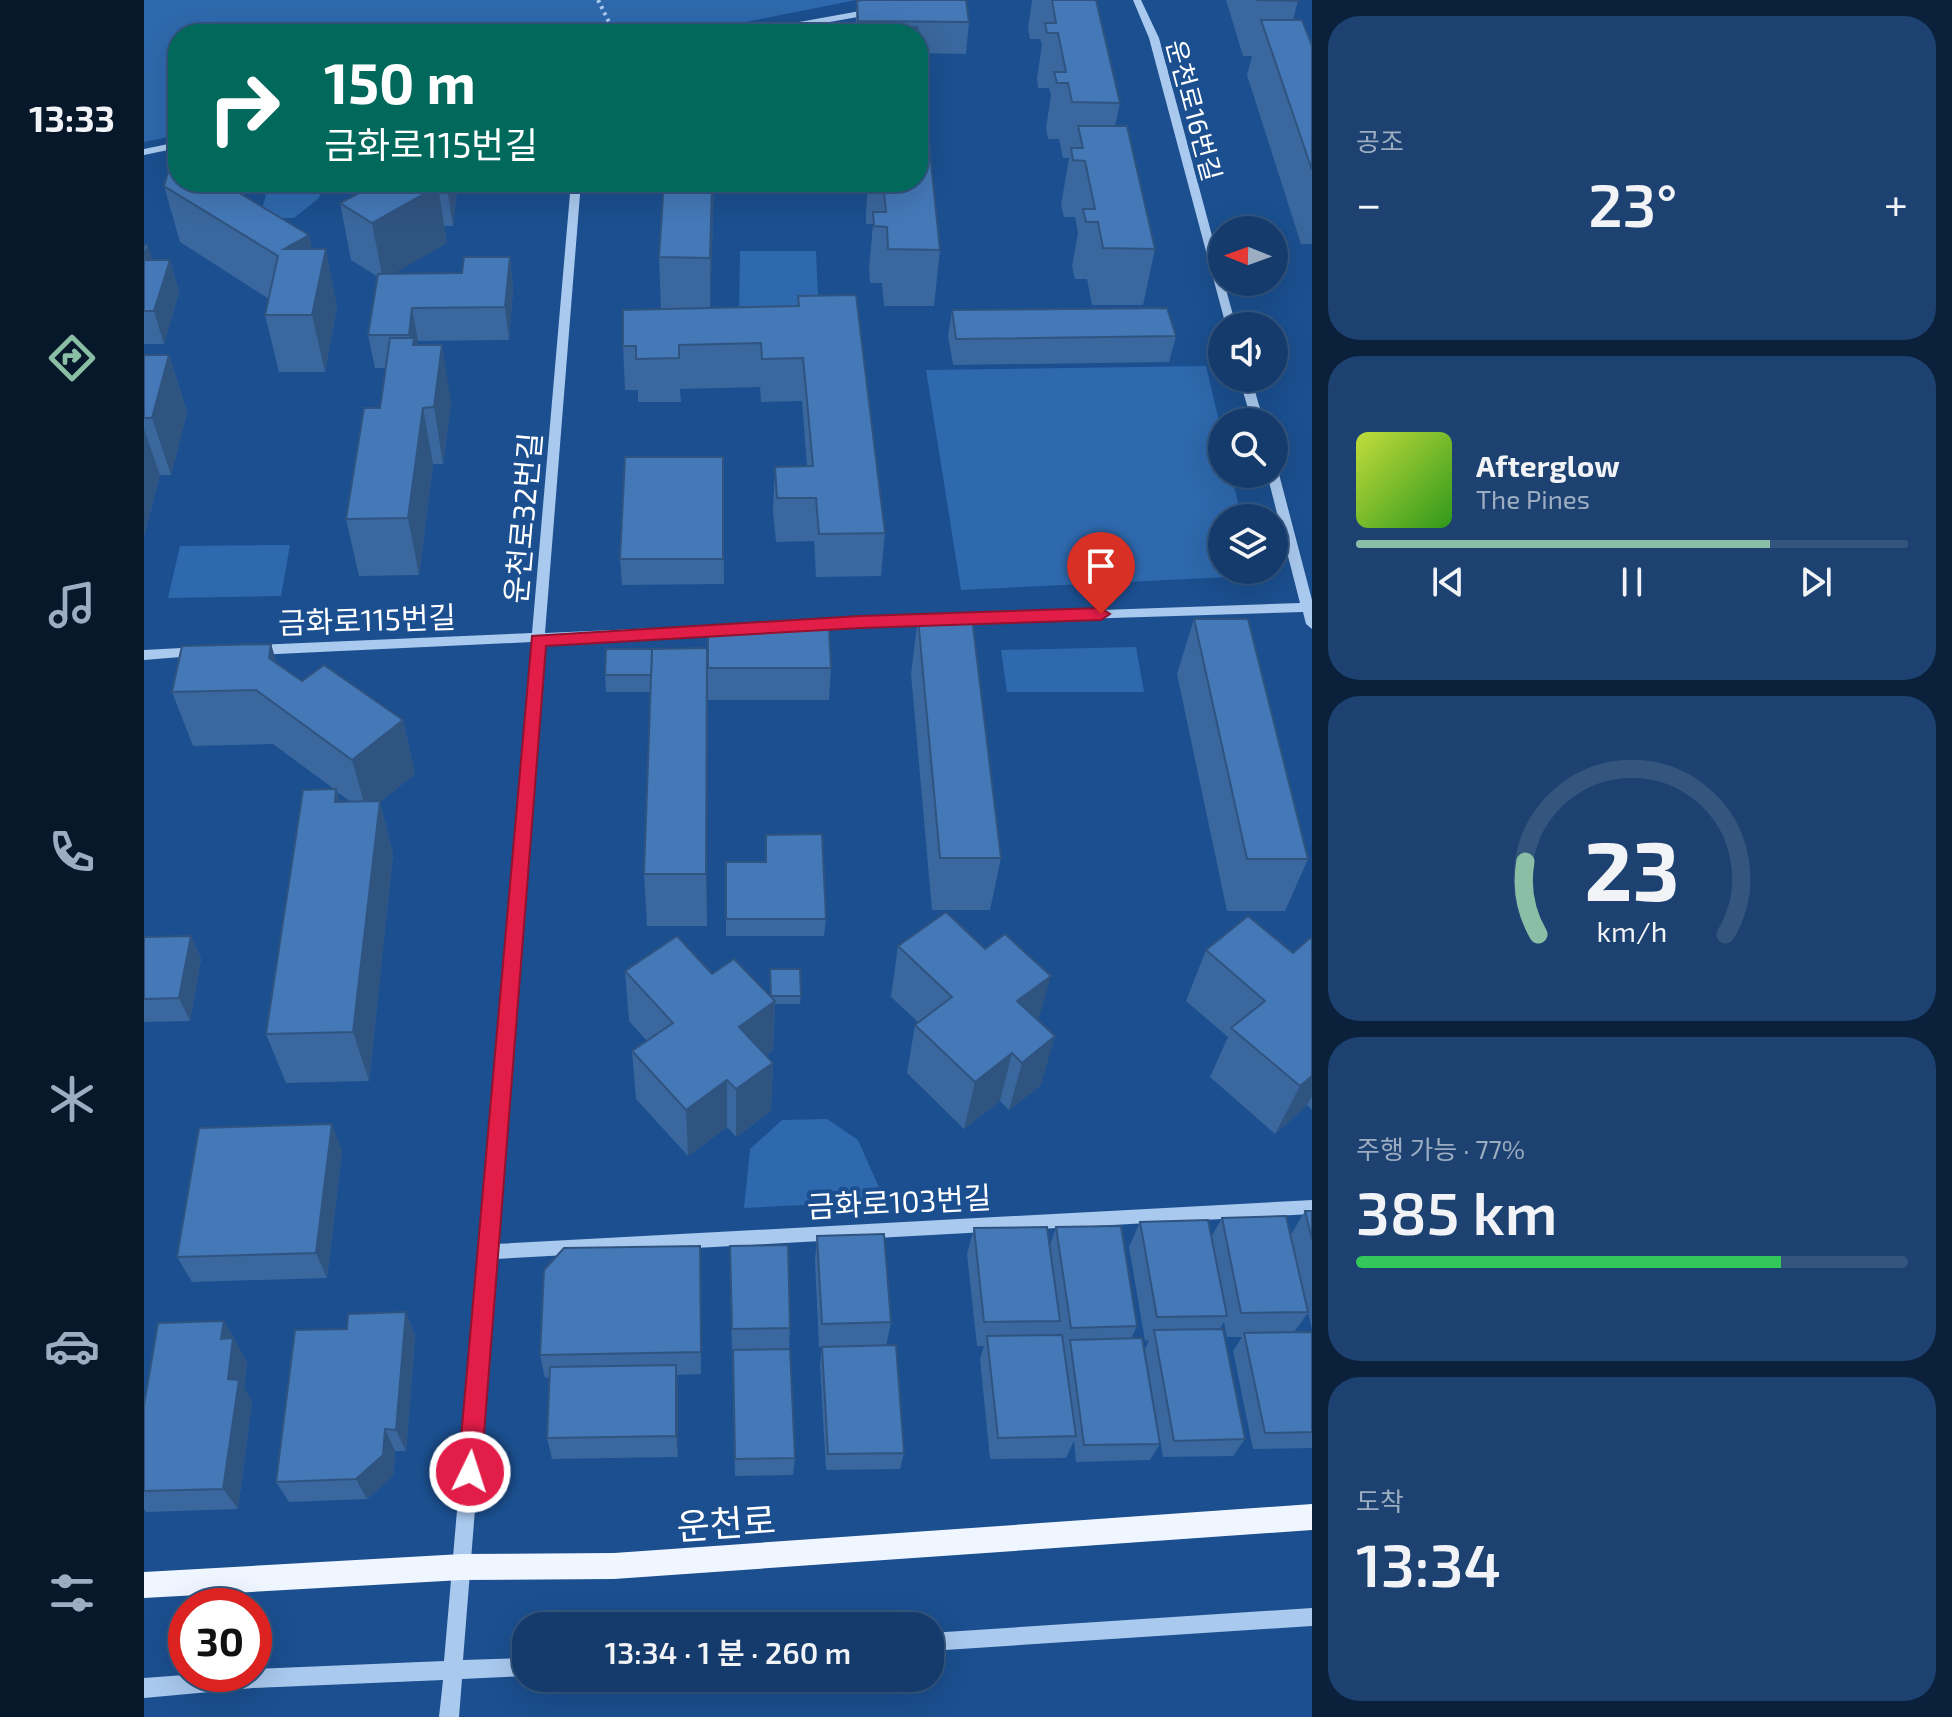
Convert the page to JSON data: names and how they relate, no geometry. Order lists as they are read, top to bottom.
{
  "streets": {
    "main road": ["운천로"],
    "street": [
      "운천로16번길",
      "운천로32번길",
      "금화로115번길",
      "금화로103번길"
    ]
  },
  "crossings": [
    ["운천로32번길", "금화로115번길"],
    ["운천로32번길", "금화로103번길"],
    ["운천로32번길", "운천로"]
  ],
  "north": "left",
  "page": {
    "tabs": "13:33",
    "tile": [
      "공조",
      ["주행 가능 · 77%", "385 km"],
      ["도착", "13:34"]
    ],
    "turn": ["150 m", "금화로115번길"],
    "heat": ["−", "23°", "+"],
    "song": ["Afterglow", "The Pines"],
    "limit": "30",
    "trip": "13:34 · 1 분 · 260 m",
    "gauge": ["23", "km/h"]
  }
}
